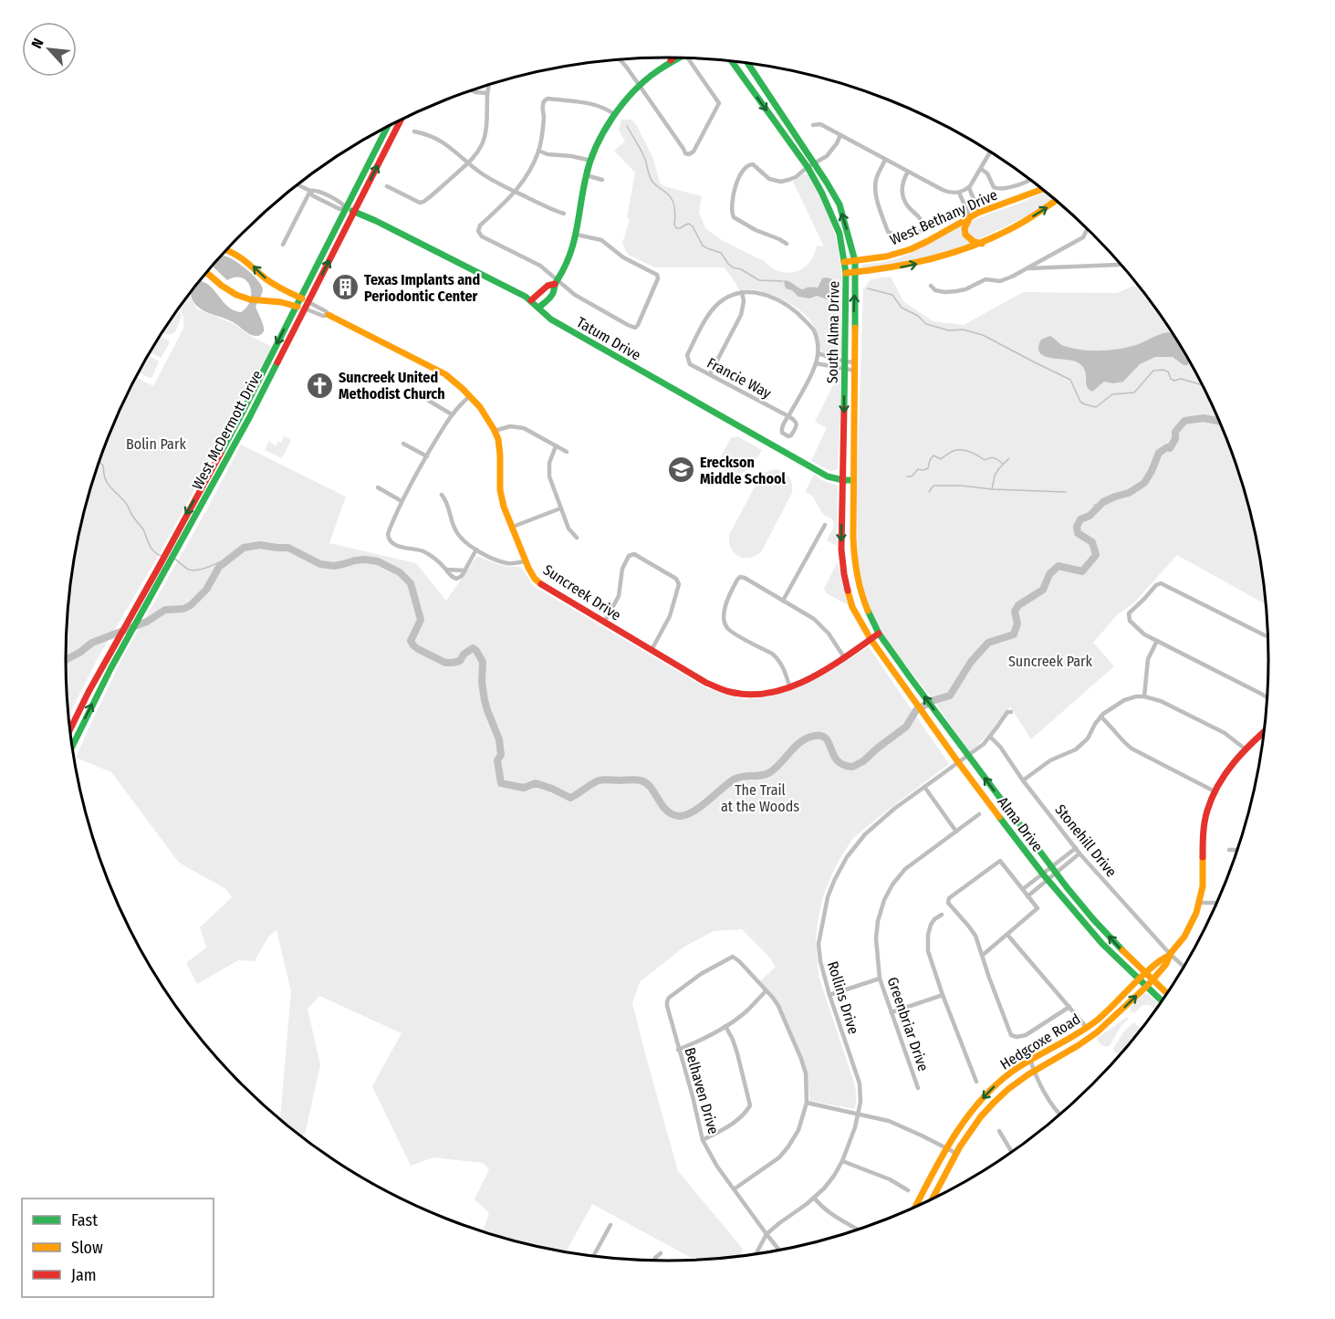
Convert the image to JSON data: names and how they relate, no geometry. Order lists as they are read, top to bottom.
{
  "streets": {
    "main road": [
      "West Bethany Drive",
      "South Alma Drive",
      "Tatum Drive",
      "West McDermott Drive",
      "Suncreek Drive",
      "Alma Drive",
      "Hedgcoxe Road"
    ],
    "street": [
      "Francie Way",
      "Stonehill Drive",
      "Rollins Drive",
      "Greenbriar Drive",
      "Belhaven Drive"
    ]
  },
  "crossings": [
    ["West Bethany Drive", "South Alma Drive"],
    ["South Alma Drive", "Tatum Drive"],
    ["South Alma Drive", "Suncreek Drive"],
    ["South Alma Drive", "Alma Drive"],
    ["Tatum Drive", "West McDermott Drive"],
    ["West McDermott Drive", "Suncreek Drive"],
    ["Suncreek Drive", "Alma Drive"],
    ["Alma Drive", "Rollins Drive"],
    ["Alma Drive", "Hedgcoxe Road"],
    ["Stonehill Drive", "Rollins Drive"],
    ["Stonehill Drive", "Hedgcoxe Road"],
    ["Rollins Drive", "Belhaven Drive"]
  ],
  "parks": ["Bolin Park", "Suncreek Park", "The Trail at the Woods"],
  "places": {
    "building": ["Texas Implants and Periodontic Center"],
    "church": ["Suncreek United Methodist Church"],
    "school or university": ["Ereckson Middle School"]
  },
  "legend": ["Fast", "Slow", "Jam"],
  "north": "top left"
}
